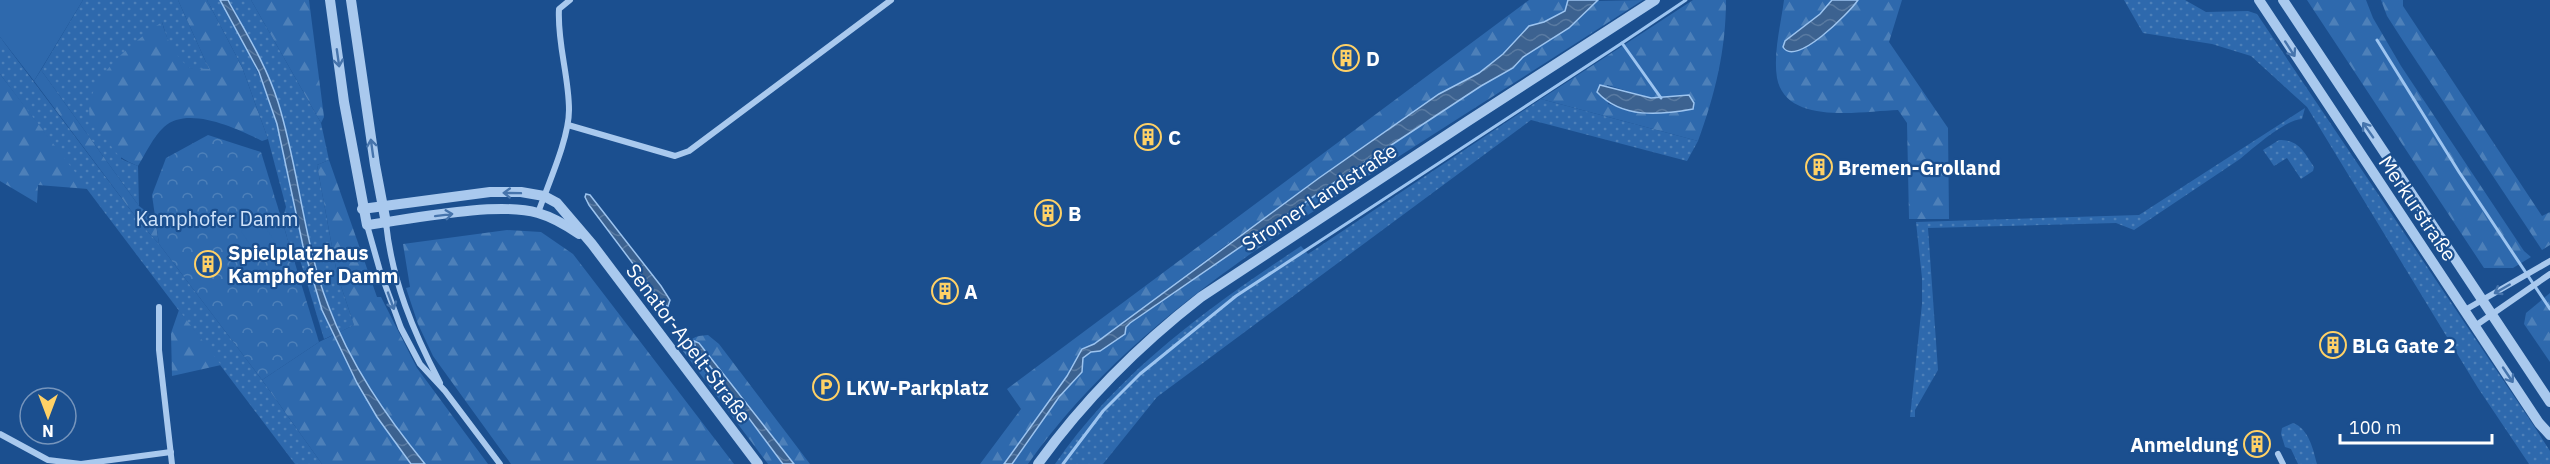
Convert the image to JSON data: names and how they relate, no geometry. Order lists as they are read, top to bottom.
{
  "streets": {
    "street": ["Stromer Landstraße", "Merkurstraße", "Senator-Apelt-Straße"]
  },
  "parks": ["Kamphofer Damm"],
  "places": {
    "building": [
      "D",
      "C",
      "Bremen-Grolland",
      "B",
      "Spielplatzhaus Kamphofer Damm",
      "A",
      "BLG Gate 2",
      "Anmeldung"
    ],
    "parking": ["LKW-Parkplatz"]
  },
  "scale_bar": "100 m",
  "north": "bottom"
}
